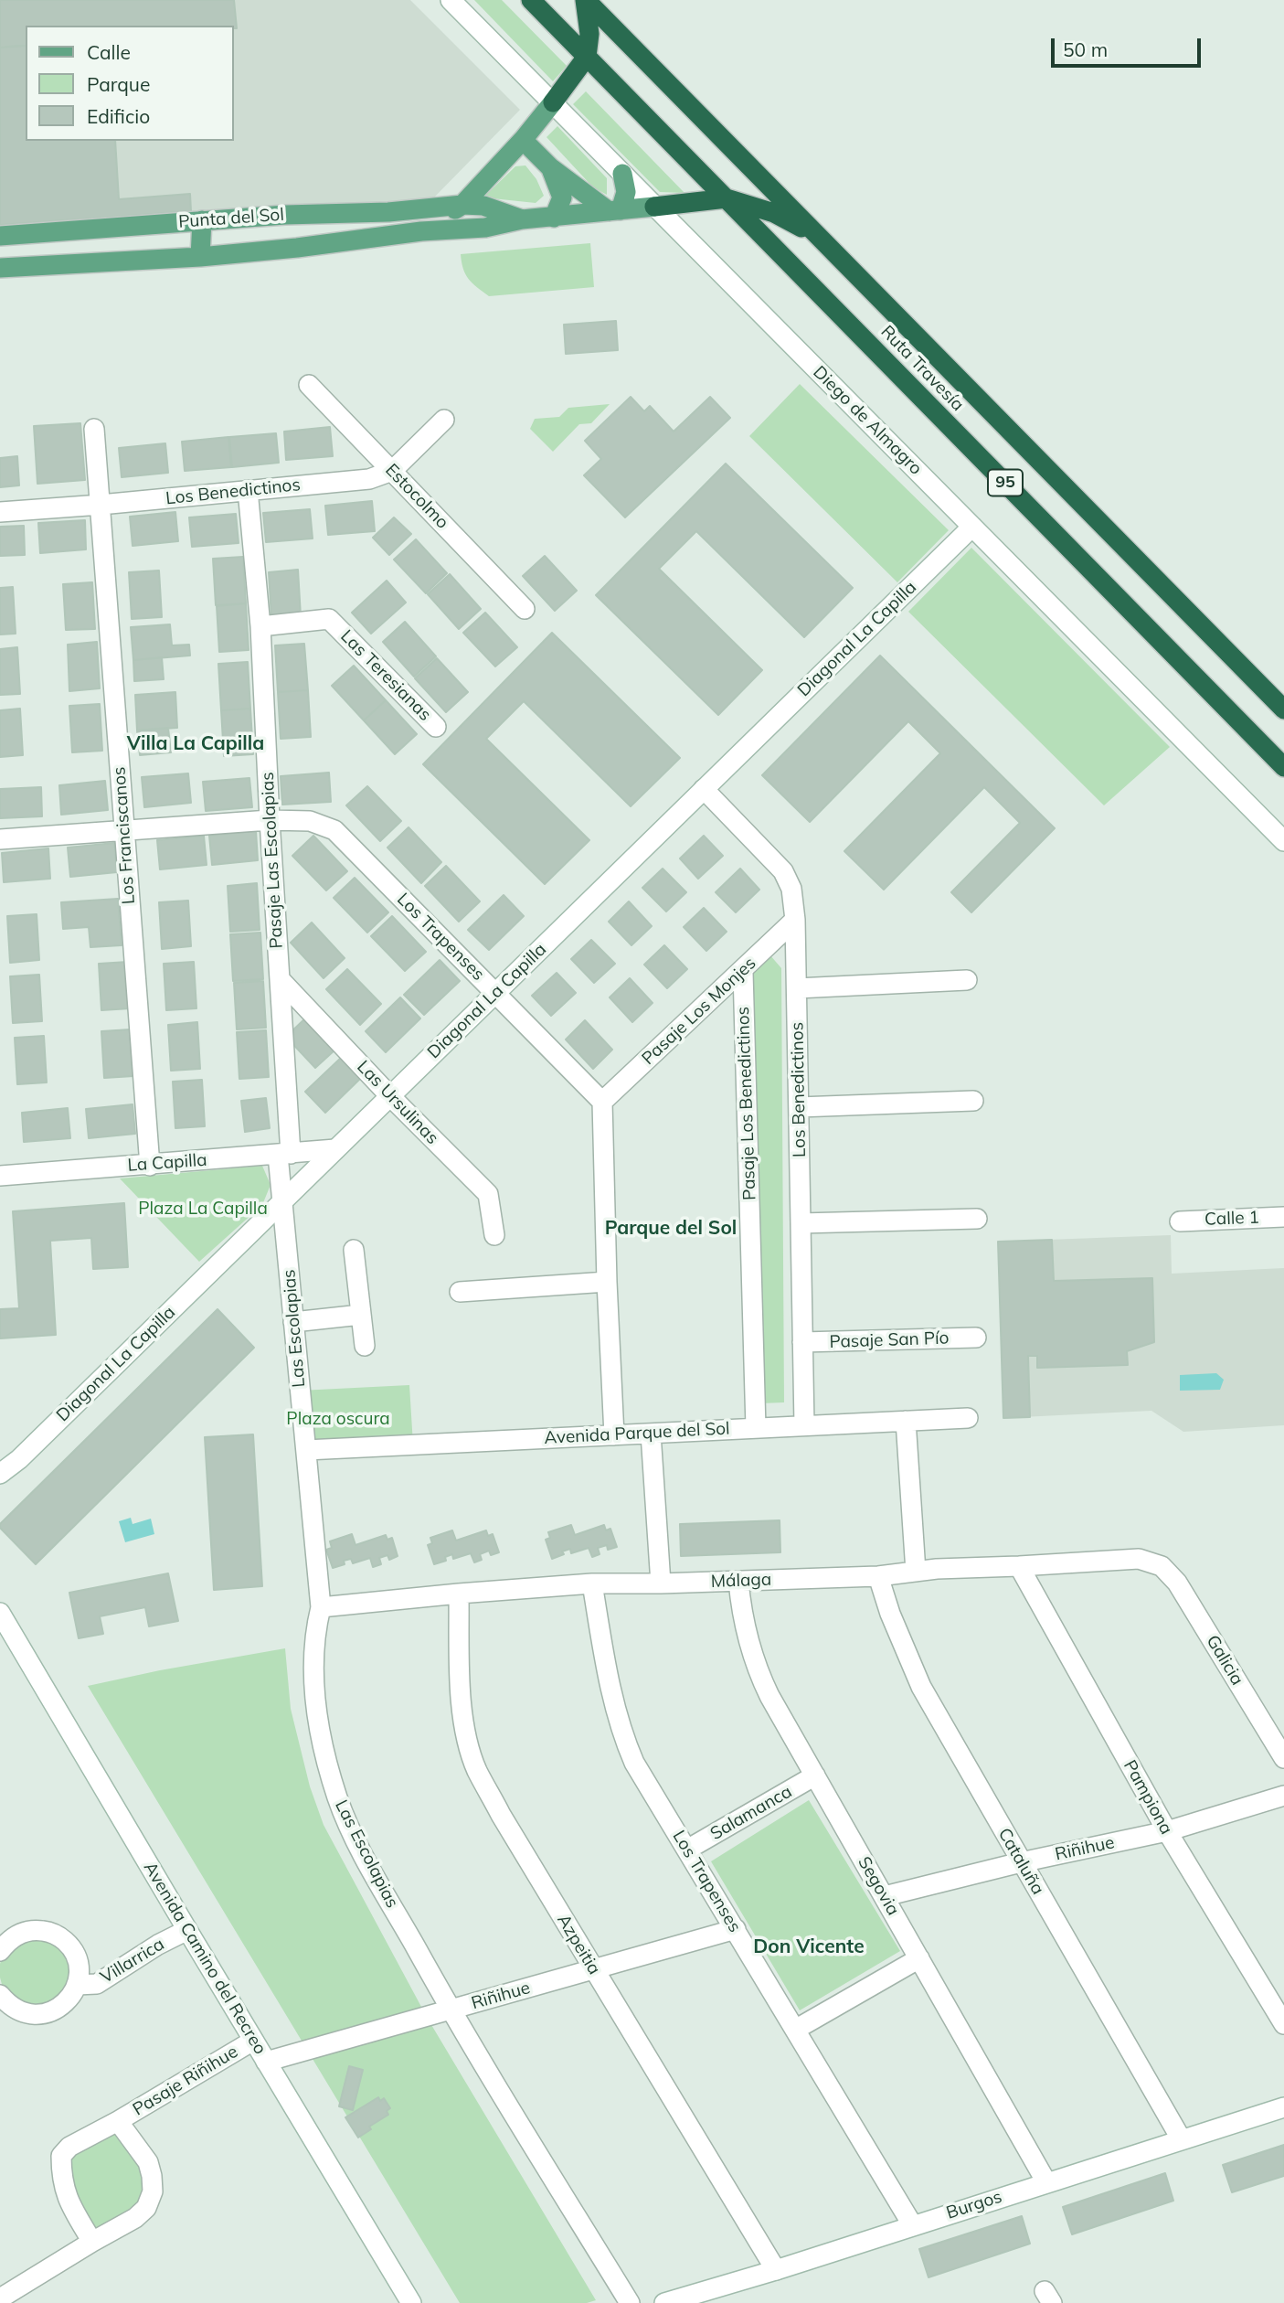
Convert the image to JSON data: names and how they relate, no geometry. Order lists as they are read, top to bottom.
{
  "streets": {
    "highway": ["Ruta Travesía", "95"],
    "main road": ["Punta del Sol"],
    "street": [
      "Diego de Almagro",
      "Los Benedictinos",
      "Estocolmo",
      "Diagonal La Capilla",
      "Las Teresianas",
      "Los Franciscanos",
      "Pasaje Las Escolapias",
      "Los Trapenses",
      "Pasaje Los Monjes",
      "Las Ursulinas",
      "Pasaje Los Benedictinos",
      "La Capilla",
      "Calle 1",
      "Las Escolapias",
      "Pasaje San Pío",
      "Avenida Parque del Sol",
      "Málaga",
      "Galicia",
      "Pampiona",
      "Salamanca",
      "Riñihue",
      "Cataluña",
      "Segovia",
      "Azpeitia",
      "Avenida Camino del Recreo",
      "Villarrica",
      "Pasaje Riñihue",
      "Burgos"
    ]
  },
  "crossings": [
    ["Punta del Sol", "Diego de Almagro"],
    ["Diego de Almagro", "Diagonal La Capilla"],
    ["Los Benedictinos", "Estocolmo"],
    ["Los Benedictinos", "Diagonal La Capilla"],
    ["Los Benedictinos", "Los Franciscanos"],
    ["Los Benedictinos", "Pasaje Las Escolapias"],
    ["Los Benedictinos", "Pasaje Los Monjes"],
    ["Los Benedictinos", "Pasaje San Pío"],
    ["Los Benedictinos", "Avenida Parque del Sol"],
    ["Diagonal La Capilla", "Los Trapenses"],
    ["Diagonal La Capilla", "Las Ursulinas"],
    ["Diagonal La Capilla", "La Capilla"],
    ["Diagonal La Capilla", "Las Escolapias"],
    ["Las Teresianas", "Pasaje Las Escolapias"],
    ["Los Franciscanos", "Los Trapenses"],
    ["Los Franciscanos", "La Capilla"],
    ["Pasaje Las Escolapias", "Los Trapenses"],
    ["Pasaje Las Escolapias", "Las Ursulinas"],
    ["Pasaje Las Escolapias", "La Capilla"],
    ["Pasaje Las Escolapias", "Las Escolapias"],
    ["Los Trapenses", "Pasaje Los Monjes"],
    ["Los Trapenses", "Málaga"],
    ["Los Trapenses", "Salamanca"],
    ["Los Trapenses", "Riñihue"],
    ["Los Trapenses", "Burgos"],
    ["Pasaje Los Monjes", "Pasaje Los Benedictinos"],
    ["Pasaje Los Benedictinos", "Avenida Parque del Sol"],
    ["La Capilla", "Las Escolapias"],
    ["Las Escolapias", "Avenida Parque del Sol"],
    ["Las Escolapias", "Málaga"],
    ["Las Escolapias", "Riñihue"],
    ["Málaga", "Galicia"],
    ["Málaga", "Pampiona"],
    ["Málaga", "Cataluña"],
    ["Málaga", "Segovia"],
    ["Málaga", "Azpeitia"],
    ["Pampiona", "Riñihue"],
    ["Salamanca", "Segovia"],
    ["Riñihue", "Cataluña"],
    ["Riñihue", "Segovia"],
    ["Riñihue", "Azpeitia"],
    ["Riñihue", "Avenida Camino del Recreo"],
    ["Cataluña", "Burgos"],
    ["Segovia", "Burgos"],
    ["Azpeitia", "Burgos"],
    ["Avenida Camino del Recreo", "Villarrica"],
    ["Avenida Camino del Recreo", "Pasaje Riñihue"]
  ],
  "districts": ["Villa La Capilla", "Parque del Sol", "Don Vicente"],
  "parks": ["Plaza La Capilla", "Plaza oscura"],
  "legend": ["Calle", "Parque", "Edificio"],
  "scale_bar": "50 m"
}
